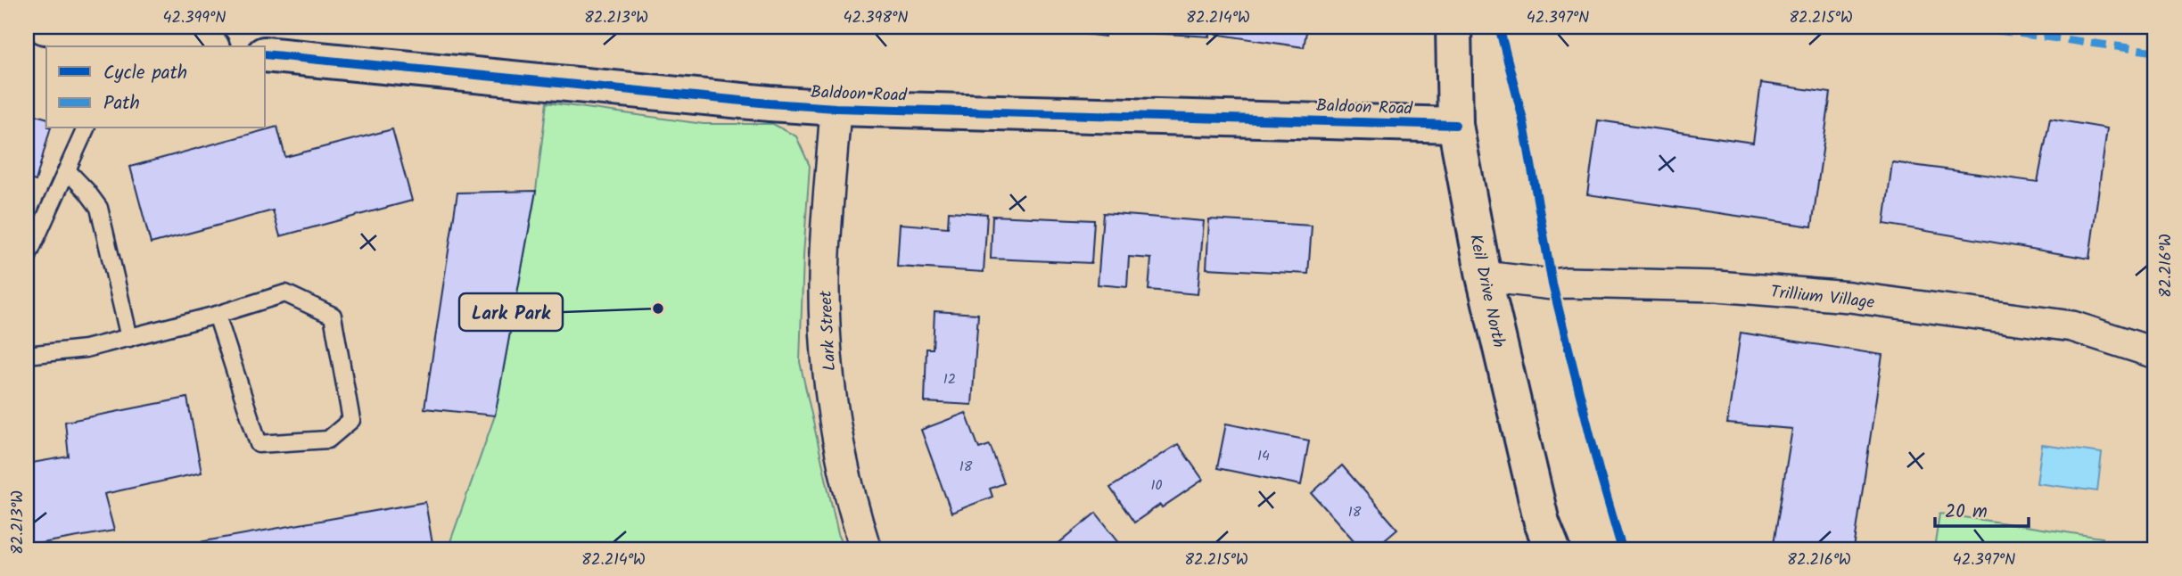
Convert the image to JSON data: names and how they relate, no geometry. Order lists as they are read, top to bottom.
{
  "streets": {
    "street": [
      "Baldoon Road",
      "Keil Drive North",
      "Trillium Village",
      "Lark Street"
    ]
  },
  "crossings": [
    ["Baldoon Road", "Keil Drive North"],
    ["Baldoon Road", "Lark Street"],
    ["Keil Drive North", "Trillium Village"]
  ],
  "places": ["Lark Park"],
  "house_numbers": [
    "12",
    "14",
    "18",
    "10",
    "18"
  ],
  "legend": ["Cycle path", "Path"],
  "scale_bar": "20 m",
  "coordinates": [
    "42.399°N",
    "82.213°W",
    "42.398°N",
    "82.214°W",
    "42.397°N",
    "82.215°W",
    "82.216°W"
  ]
}
